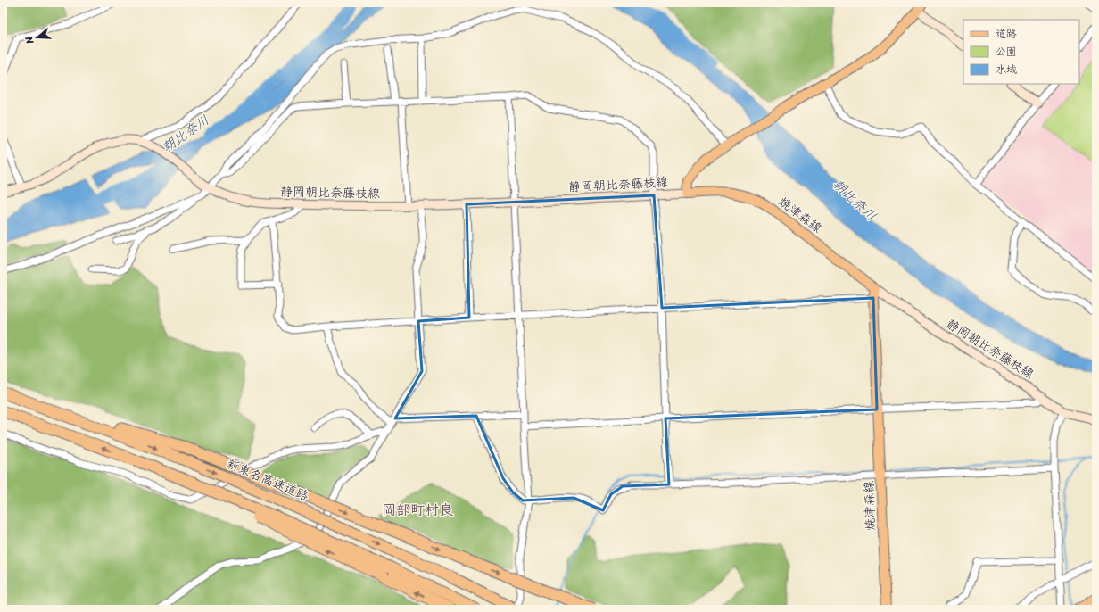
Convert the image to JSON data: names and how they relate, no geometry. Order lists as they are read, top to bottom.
{
  "streets": {
    "highway": ["新東名高速道路"],
    "main road": ["静岡朝比奈藤枝線", "焼津森線"]
  },
  "crossings": [
    ["静岡朝比奈藤枝線", "焼津森線"]
  ],
  "districts": ["岡部町村良"],
  "water": ["朝比奈川"],
  "legend": ["道路", "公園", "水域"],
  "north": "left"
}
